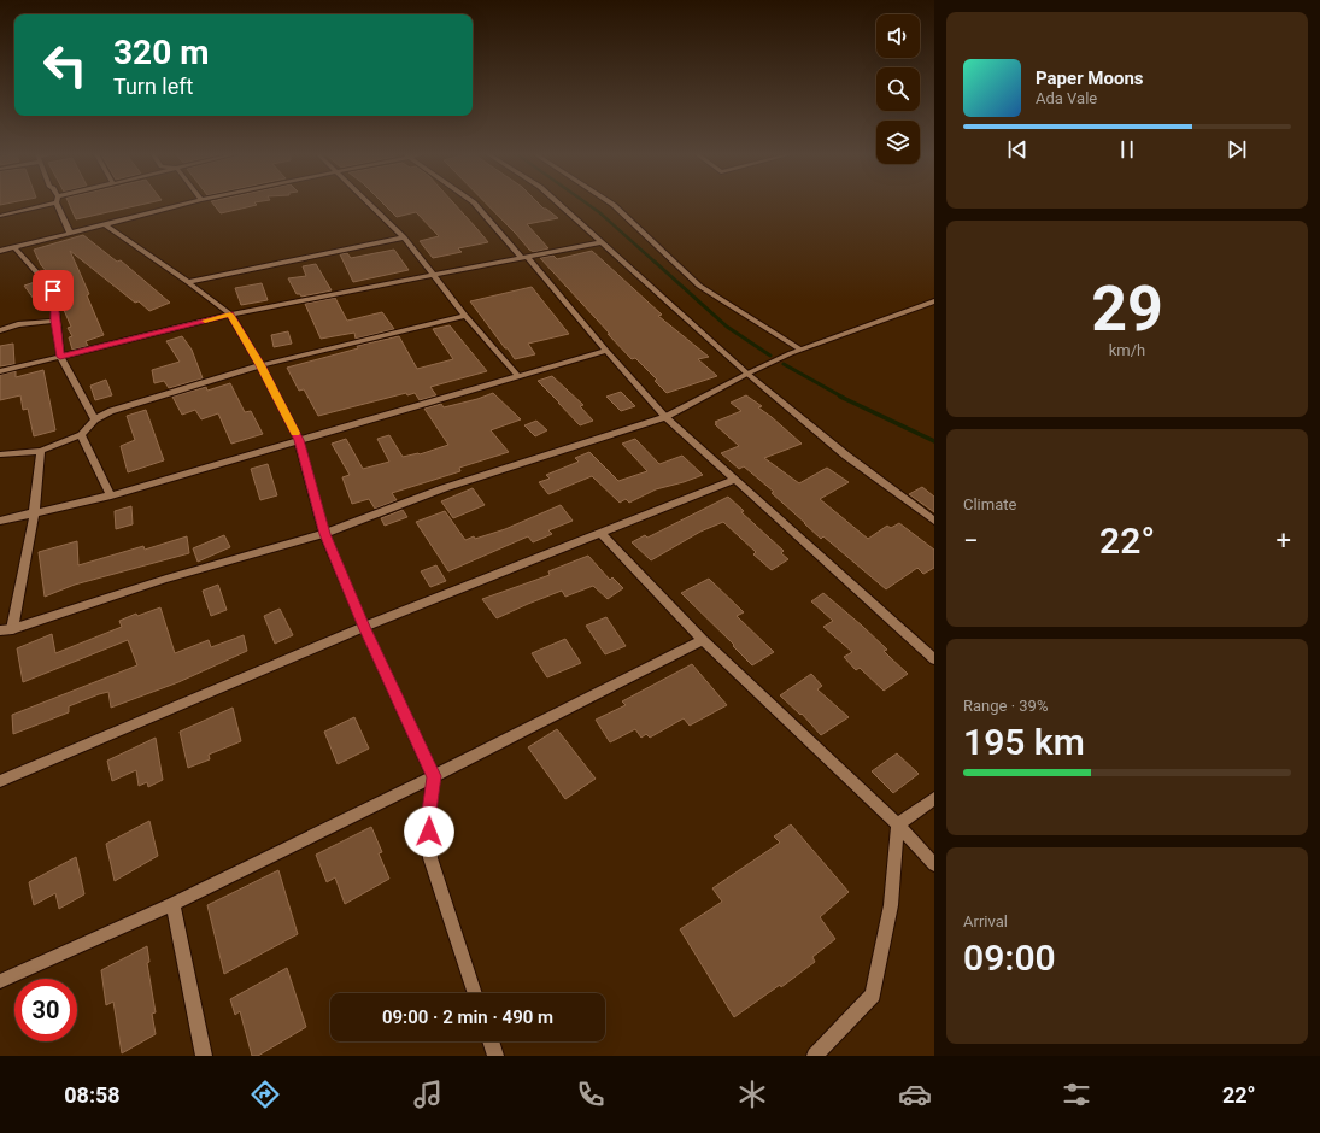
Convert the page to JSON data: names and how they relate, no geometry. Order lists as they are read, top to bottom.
{
  "page": {
    "turn": ["320 m", "Turn left"],
    "song": ["Paper Moons", "Ada Vale"],
    "tile": [
      ["29", "km/h"],
      "Climate",
      ["Range · 39%", "195 km"],
      ["Arrival", "09:00"]
    ],
    "heat": ["−", "22°", "+"],
    "limit": "30",
    "trip": "09:00 · 2 min · 490 m",
    "tabs": ["08:58", "22°"]
  }
}
